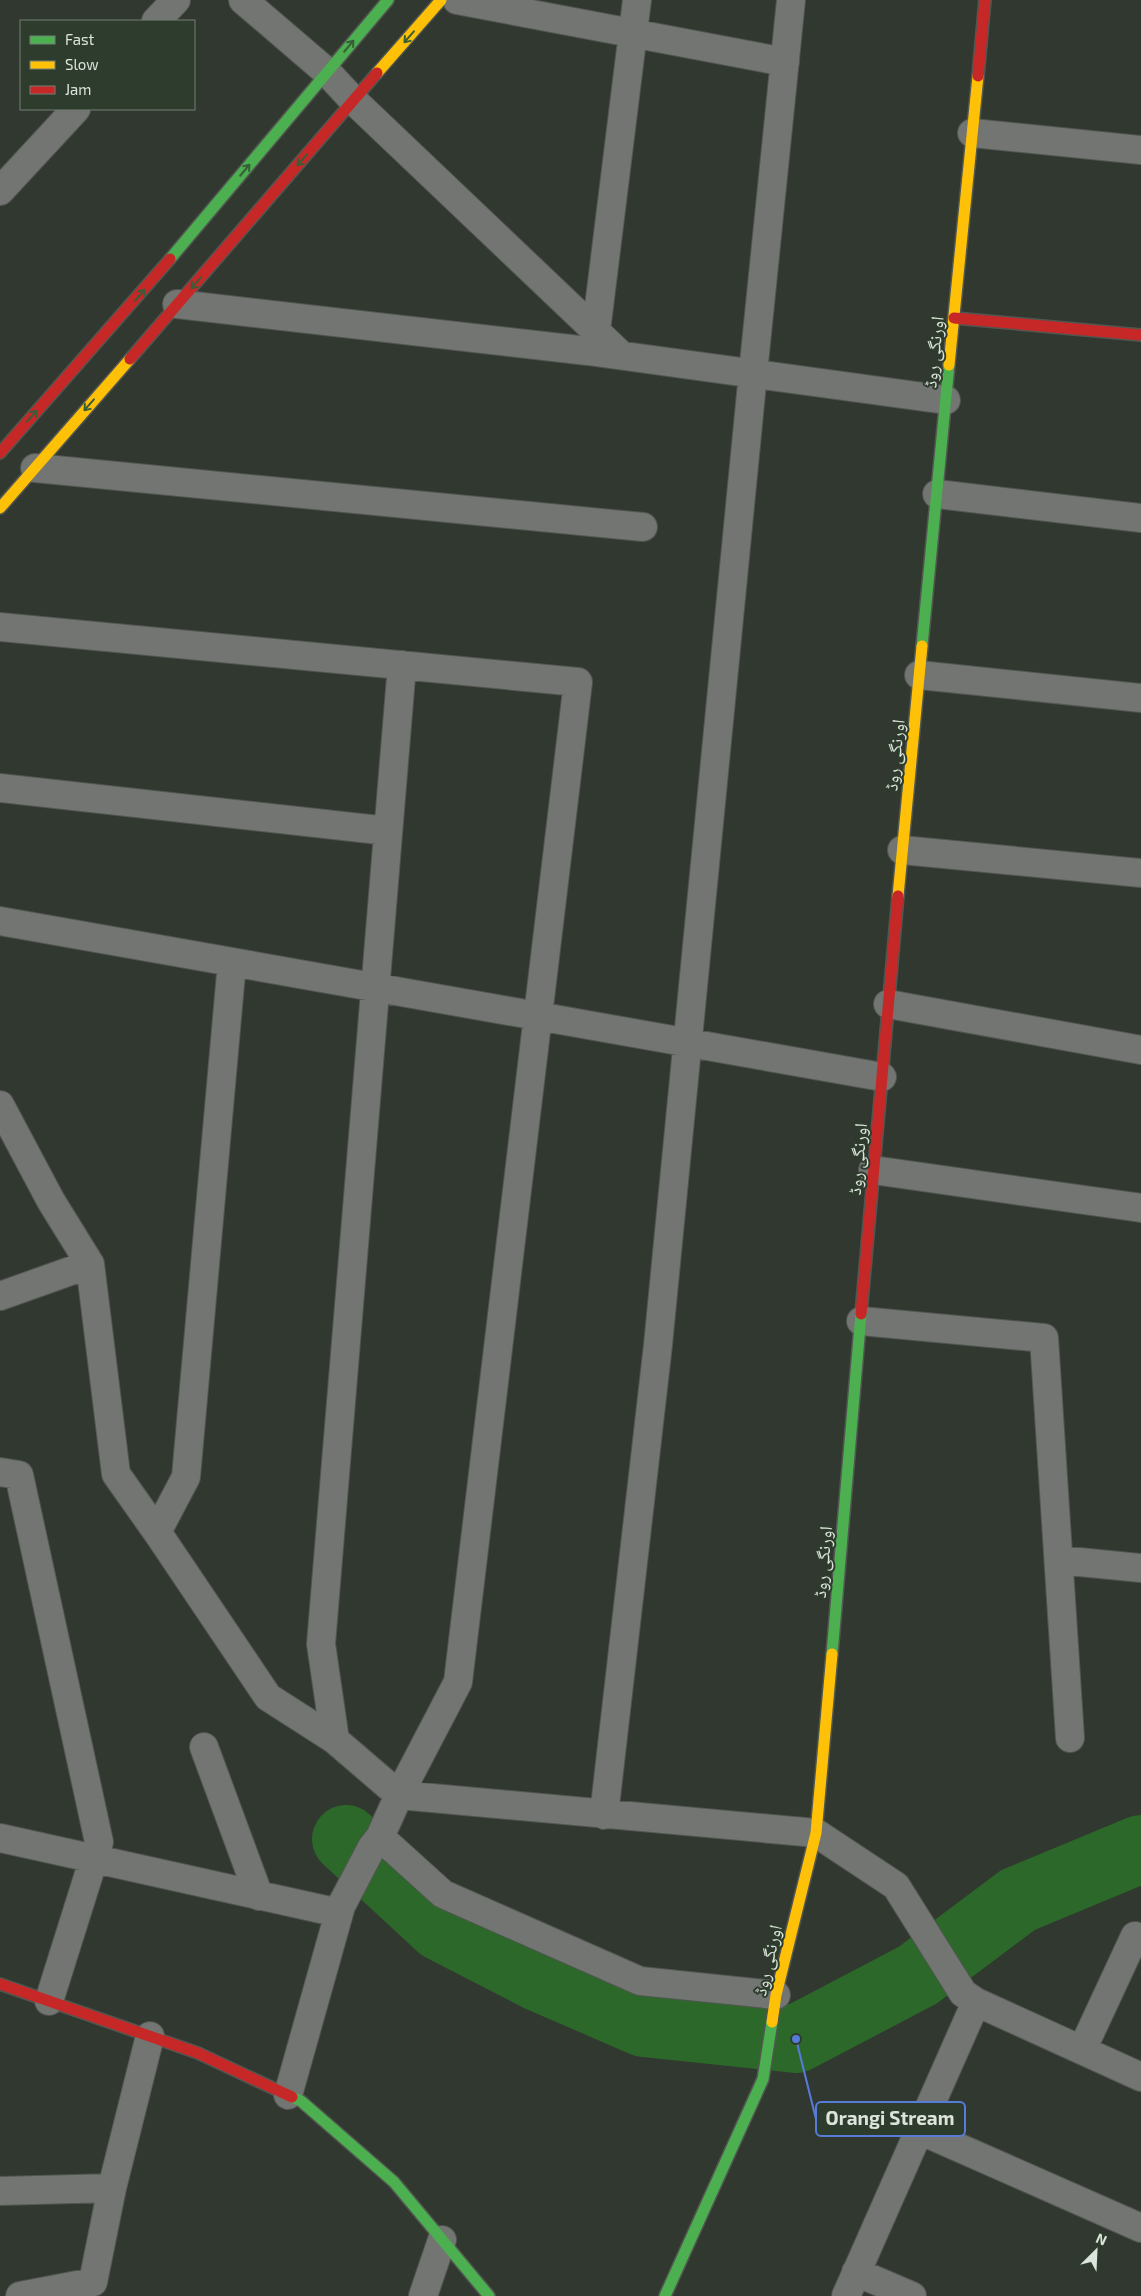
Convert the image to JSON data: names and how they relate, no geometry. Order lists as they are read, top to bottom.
{
  "streets": {
    "street": ["اورنگی روڈ"]
  },
  "places": ["Orangi Stream"],
  "legend": ["Fast", "Slow", "Jam"],
  "north": "top right"
}
